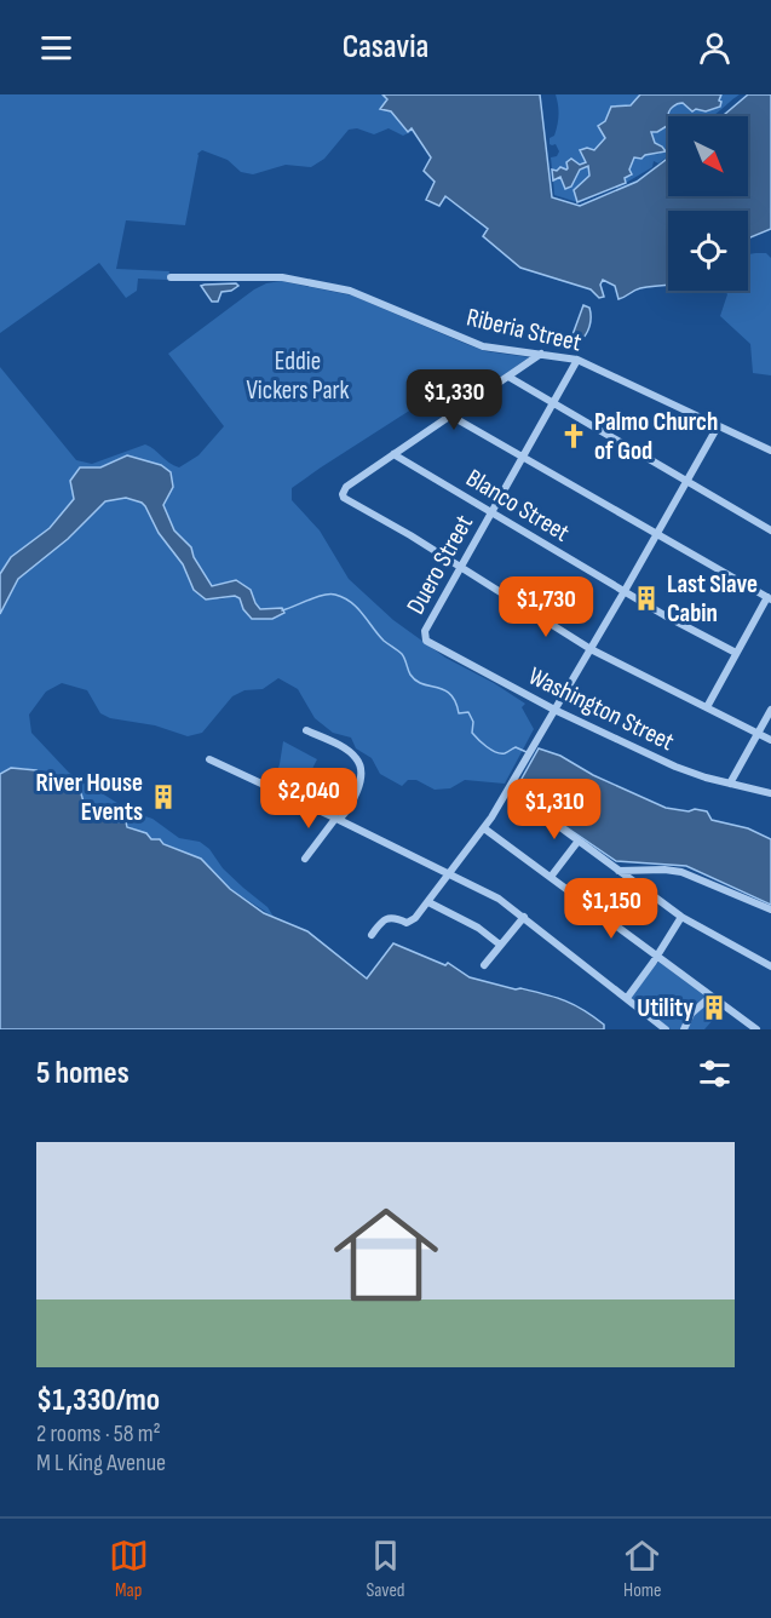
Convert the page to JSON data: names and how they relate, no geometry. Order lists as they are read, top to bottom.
{
  "streets": {
    "street": [
      "Riberia Street",
      "Blanco Street",
      "Duero Street",
      "Washington Street"
    ]
  },
  "crossings": [
    ["Riberia Street", "Duero Street"],
    ["Blanco Street", "Duero Street"],
    ["Duero Street", "Washington Street"]
  ],
  "parks": ["Eddie Vickers Park"],
  "places": {
    "church": ["Palmo Church of God"],
    "building": ["Last Slave Cabin", "River House Events", "Utility"]
  },
  "north": "bottom right",
  "page": {
    "header": "Casavia",
    "price": [
      "$1,330",
      "$1,730",
      "$2,040",
      "$1,310",
      "$1,150"
    ],
    "heading": "5 homes",
    "list": [
      {
        "name": "$1,330/mo",
        "note": "2 rooms · 58 m² · M L King Avenue"
      }
    ],
    "tabs": ["Map", "Saved", "Home"]
  }
}
